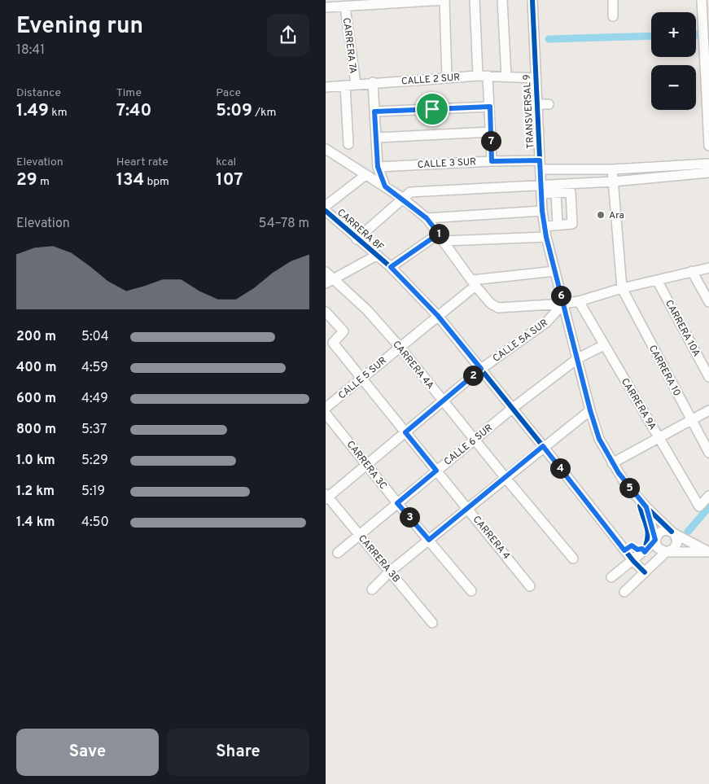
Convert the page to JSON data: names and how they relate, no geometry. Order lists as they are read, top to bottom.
{
  "streets": {
    "street": [
      "CARRERA 7A",
      "CALLE 2 SUR",
      "TRANSVERSAL 9",
      "CALLE 3 SUR",
      "CARRERA 8F",
      "CARRERA 10A",
      "CALLE 5A SUR",
      "CARRERA 4A",
      "CARRERA 10",
      "CALLE 5 SUR",
      "CARRERA 9A",
      "CALLE 6 SUR",
      "CARRERA 3C",
      "CARRERA 4",
      "CARRERA 3B"
    ]
  },
  "crossings": [
    ["CARRERA 7A", "CALLE 2 SUR"],
    ["CALLE 2 SUR", "TRANSVERSAL 9"],
    ["TRANSVERSAL 9", "CALLE 3 SUR"],
    ["TRANSVERSAL 9", "CALLE 5A SUR"],
    ["TRANSVERSAL 9", "CALLE 6 SUR"],
    ["CARRERA 8F", "CALLE 5A SUR"],
    ["CARRERA 8F", "CALLE 5 SUR"],
    ["CARRERA 8F", "CALLE 6 SUR"],
    ["CALLE 5A SUR", "CARRERA 4A"],
    ["CALLE 5A SUR", "CARRERA 3C"],
    ["CALLE 5A SUR", "CARRERA 4"],
    ["CALLE 5A SUR", "CARRERA 3B"],
    ["CARRERA 4A", "CALLE 5 SUR"],
    ["CARRERA 4A", "CALLE 6 SUR"],
    ["CALLE 5 SUR", "CARRERA 4"],
    ["CARRERA 9A", "CALLE 6 SUR"],
    ["CALLE 6 SUR", "CARRERA 3C"],
    ["CALLE 6 SUR", "CARRERA 4"],
    ["CALLE 6 SUR", "CARRERA 3B"]
  ],
  "places": ["Ara"],
  "page": {
    "heading": ["Evening run", "18:41"],
    "map_buttons": ["+", "−"],
    "stats": [
      ["Distance", "1.49 km"],
      ["Time", "7:40"],
      ["Pace", "5:09 /km"],
      ["Elevation", "29 m"],
      ["Heart rate", "134 bpm"],
      ["kcal", "107"]
    ],
    "pins": [
      "7",
      "1",
      "6",
      "2",
      "4",
      "5",
      "3"
    ],
    "chart": ["Elevation", "54–78 m"],
    "list": [
      {
        "name": "200 m",
        "note": "5:04"
      },
      {
        "name": "400 m",
        "note": "4:59"
      },
      {
        "name": "600 m",
        "note": "4:49"
      },
      {
        "name": "800 m",
        "note": "5:37"
      },
      {
        "name": "1.0 km",
        "note": "5:29"
      },
      {
        "name": "1.2 km",
        "note": "5:19"
      },
      {
        "name": "1.4 km",
        "note": "4:50"
      }
    ],
    "buttons": ["Save", "Share"]
  }
}
